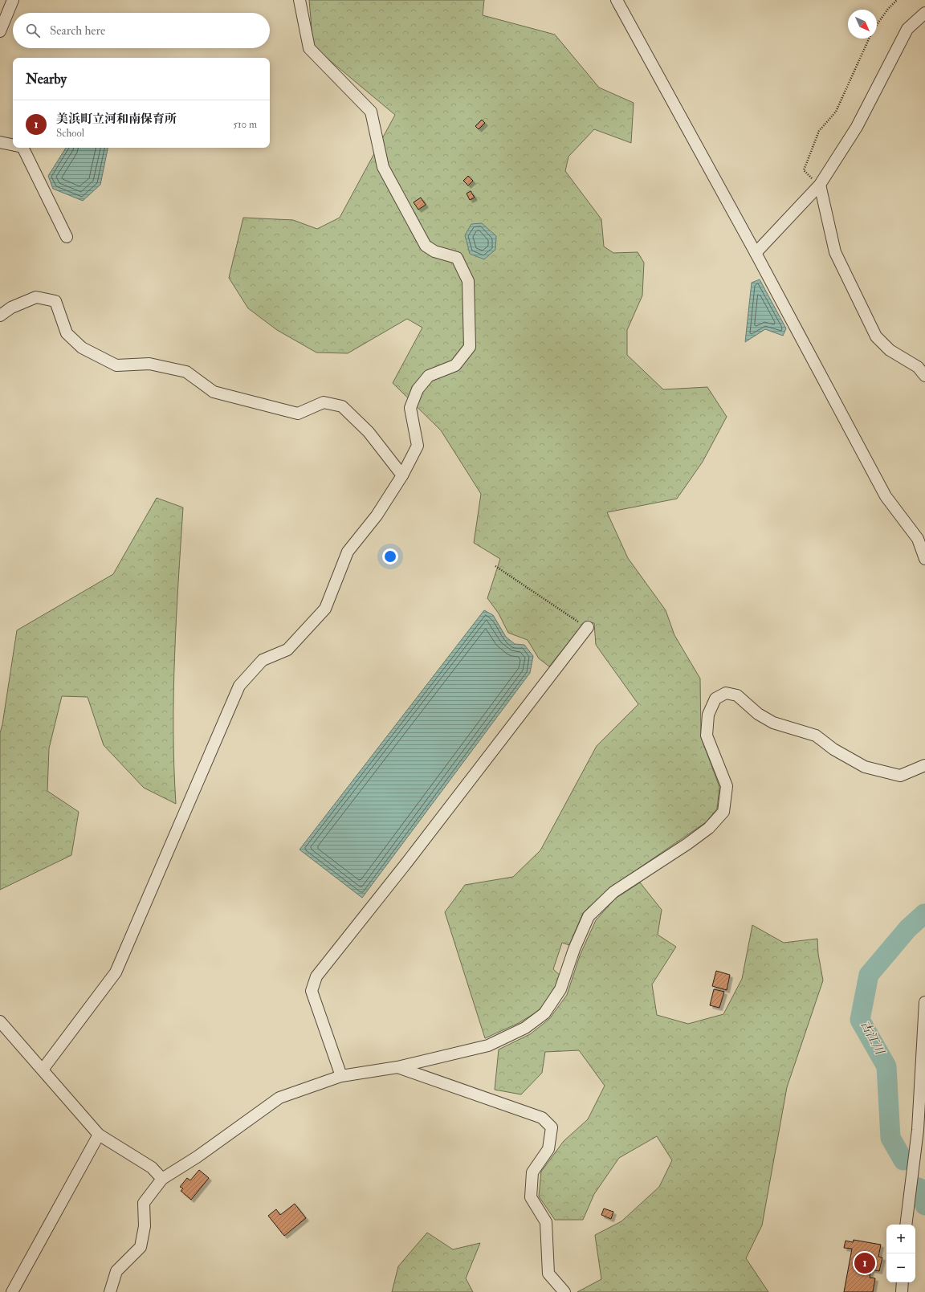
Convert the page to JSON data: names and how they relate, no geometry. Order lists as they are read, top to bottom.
{
  "water": ["古江川"],
  "north": "bottom right",
  "page": {
    "search": "Search here",
    "heading": "Nearby",
    "list": [
      {
        "mark": "1",
        "name": "美浜町立河和南保育所",
        "note": "School",
        "value": "510 m"
      }
    ],
    "map_buttons": ["+", "−"],
    "pins": "1"
  }
}
